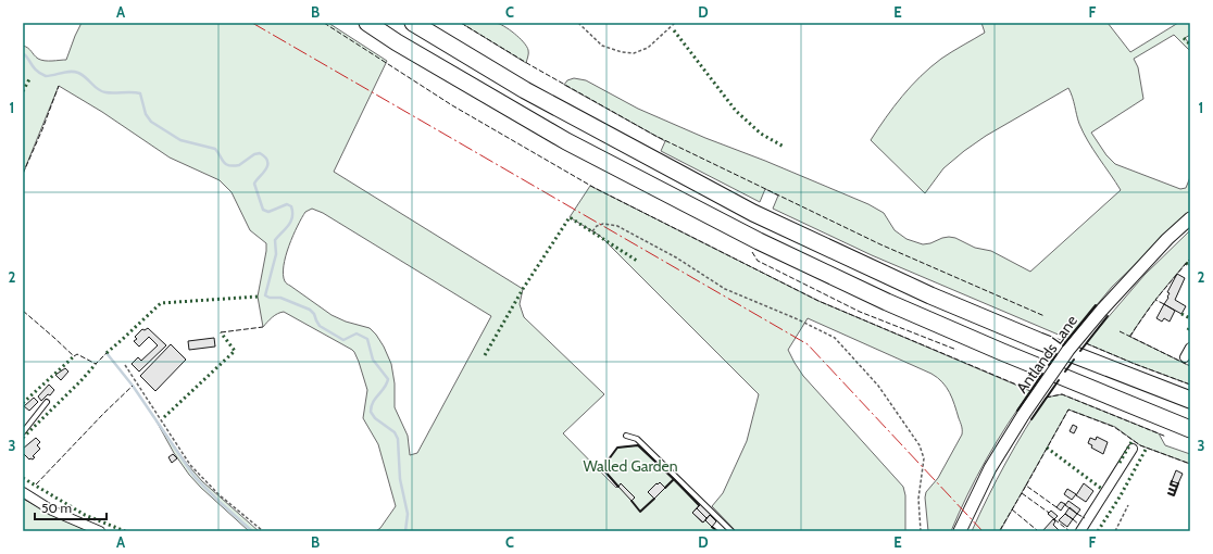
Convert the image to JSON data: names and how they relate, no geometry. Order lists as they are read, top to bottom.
{
  "streets": {
    "main road": ["Antlands Lane"]
  },
  "parks": ["Walled Garden"],
  "scale_bar": "50 m",
  "grid": {
    "columns": [
      "A",
      "B",
      "C",
      "D",
      "E",
      "F"
    ],
    "rows": ["1", "2", "3"]
  }
}
